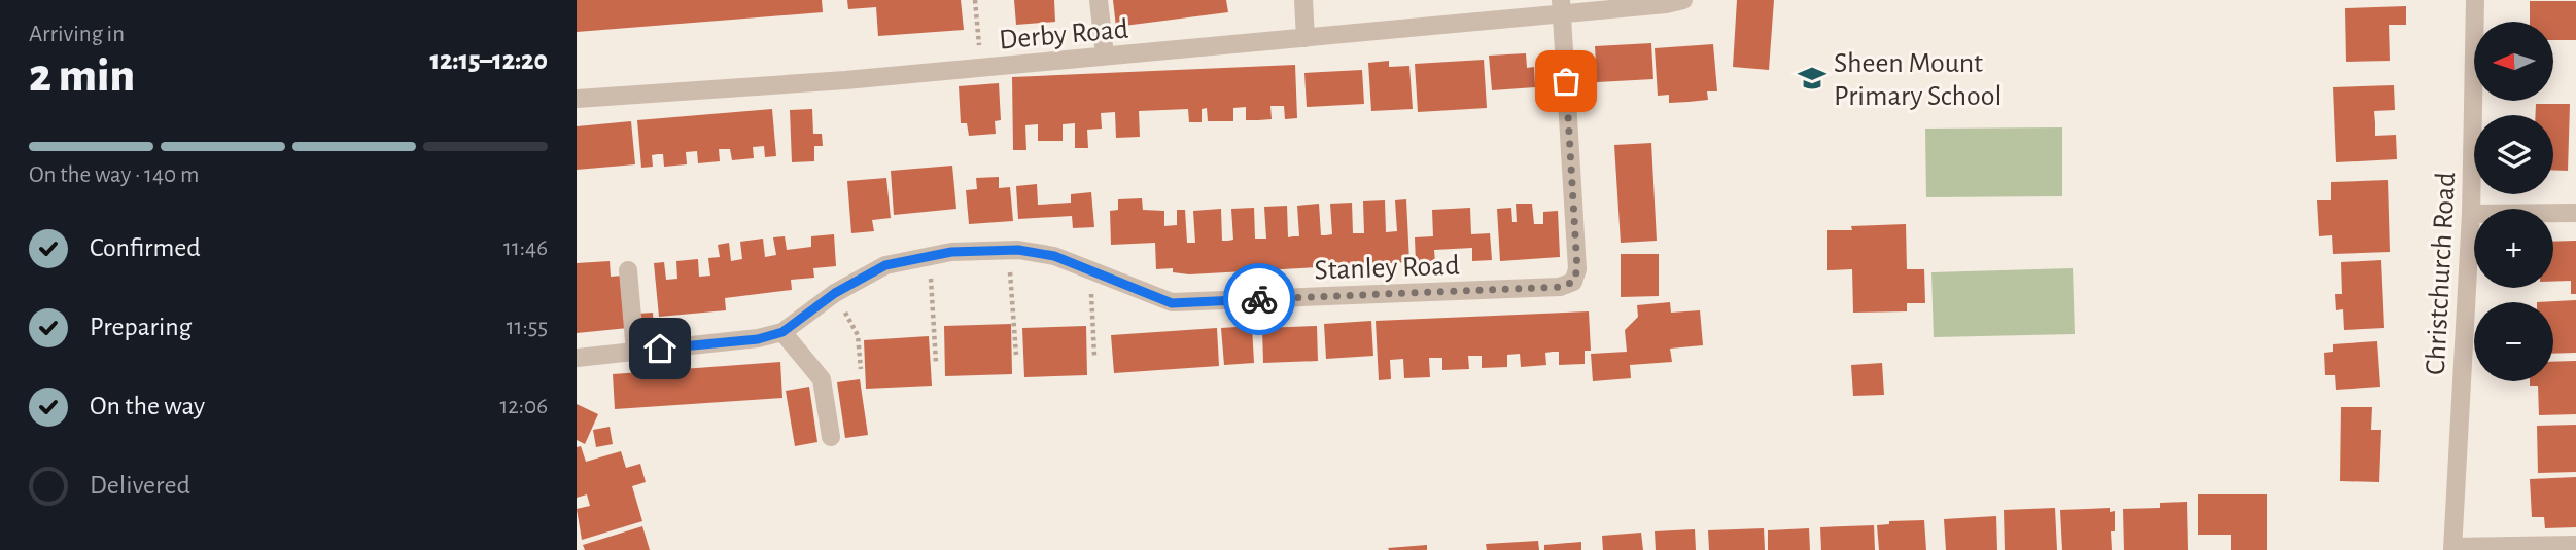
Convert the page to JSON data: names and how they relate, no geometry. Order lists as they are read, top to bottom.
{
  "streets": {
    "street": ["Derby Road", "Stanley Road", "Christchurch Road"]
  },
  "crossings": [
    ["Derby Road", "Stanley Road"]
  ],
  "places": {
    "school or university": ["Sheen Mount Primary School"]
  },
  "north": "left",
  "page": {
    "heading": ["2 min", "Arriving in", "12:15–12:20"],
    "map_buttons": ["+", "−"],
    "bar": "On the way · 140 m",
    "list": [
      ["Confirmed", "11:46"],
      ["Preparing", "11:55"],
      ["On the way", "12:06"],
      "Delivered"
    ]
  }
}
